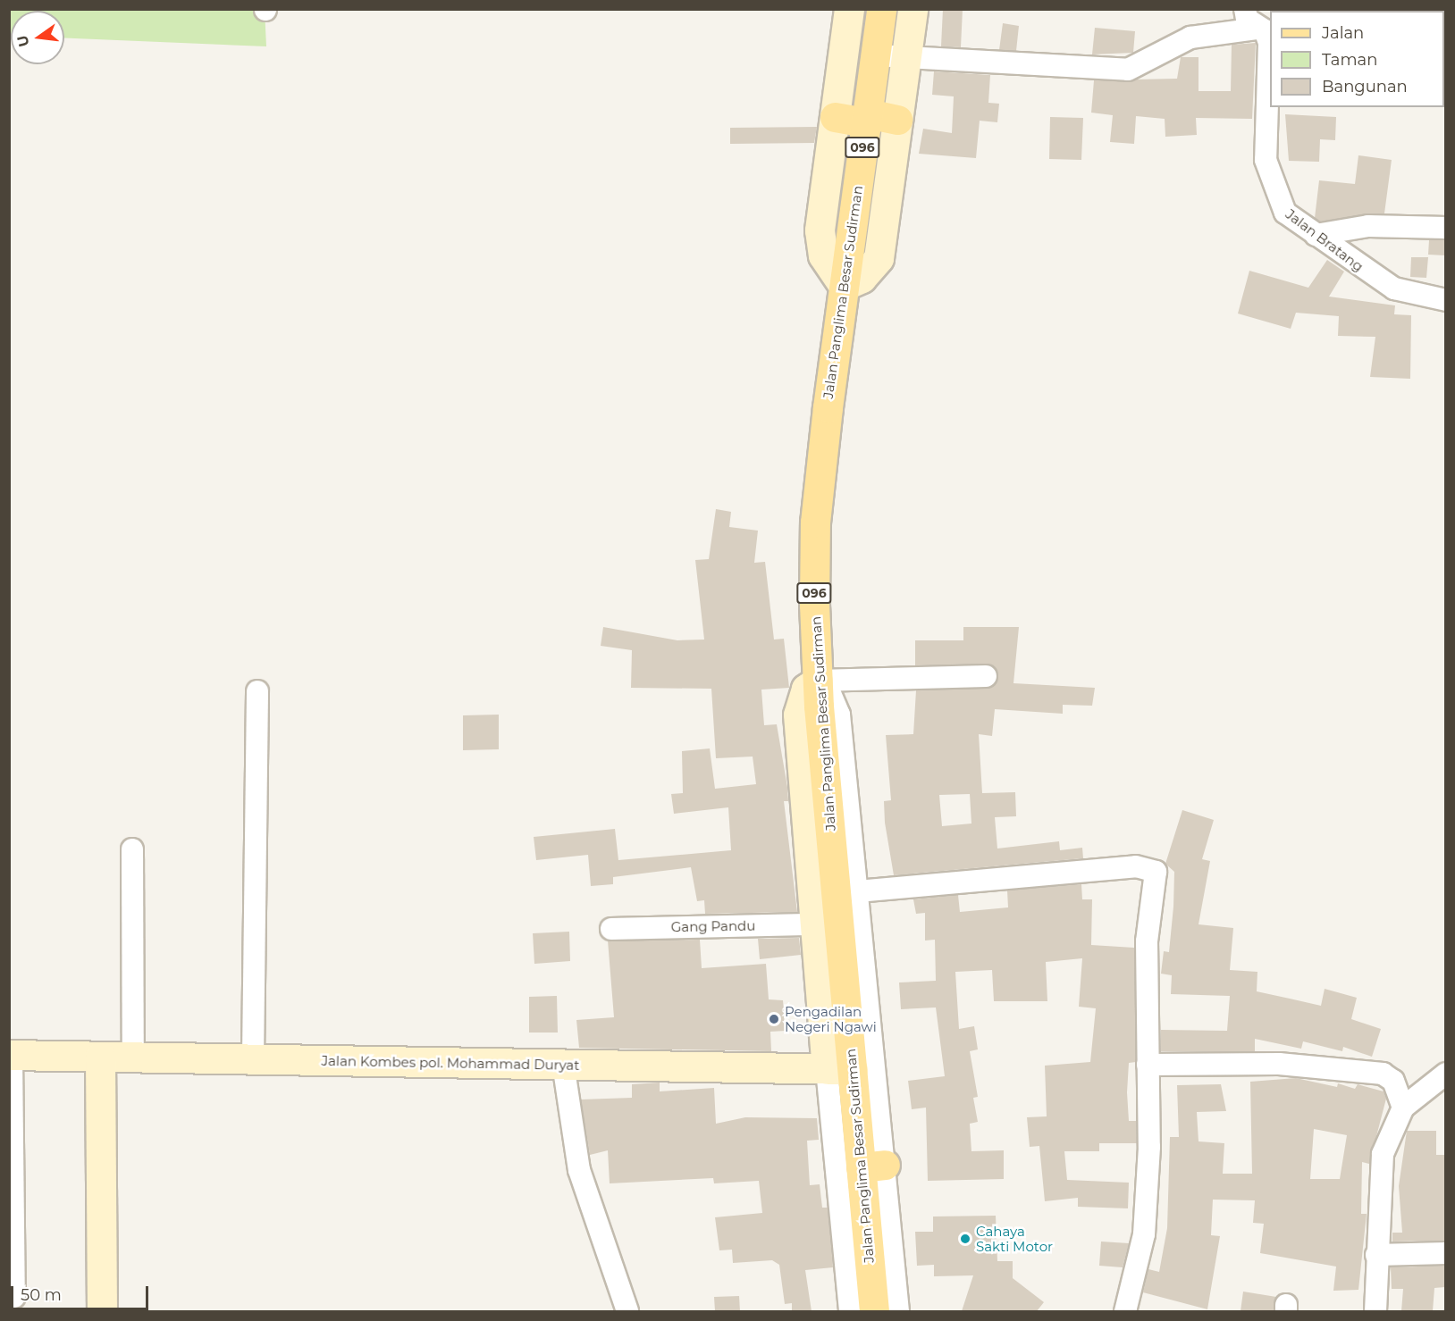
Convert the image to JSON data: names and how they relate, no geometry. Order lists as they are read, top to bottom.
{
  "streets": {
    "main road": ["096", "Jalan Panglima Besar Sudirman"],
    "street": ["Jalan Bratang", "Gang Pandu", "Jalan Kombes pol. Mohammad Duryat"]
  },
  "crossings": [
    ["Jalan Panglima Besar Sudirman", "Jalan Kombes pol. Mohammad Duryat"]
  ],
  "places": ["Pengadilan Negeri Ngawi", "Cahaya Sakti Motor"],
  "legend": ["Jalan", "Taman", "Bangunan"],
  "scale_bar": "50 m",
  "north": "left"
}
